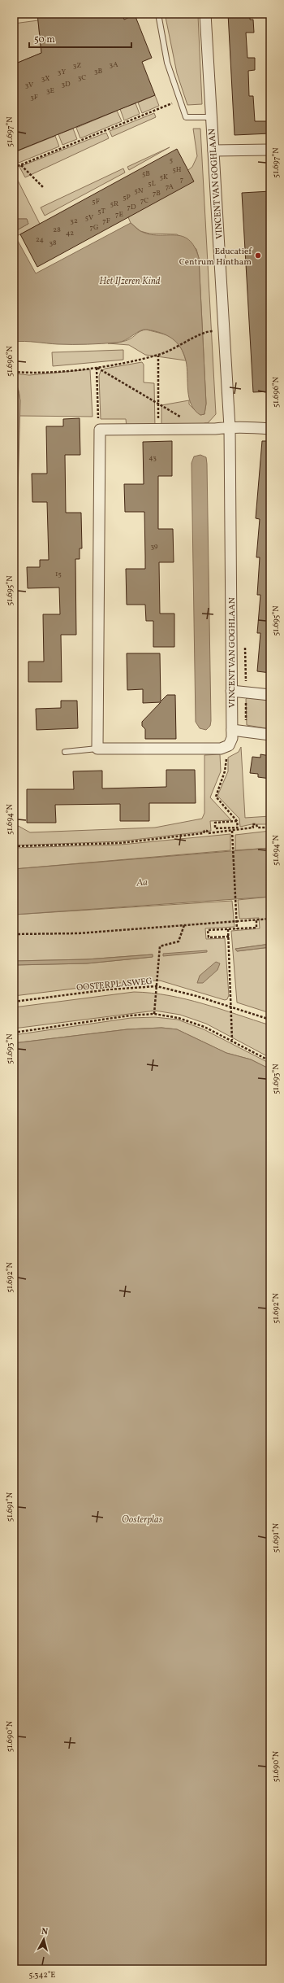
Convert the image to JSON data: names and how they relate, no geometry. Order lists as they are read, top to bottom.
{
  "streets": {
    "street": ["VINCENT VAN GOGHLAAN"],
    "path": ["OOSTERPLASWEG"]
  },
  "water": ["Het IJzeren Kind", "Aa", "Oosterplas"],
  "places": ["Educatief Centrum Hintham"],
  "house_numbers": [
    "3A",
    "3Z",
    "3B",
    "3Y",
    "3C",
    "3X",
    "3D",
    "3V",
    "3E",
    "3F",
    "5",
    "5H",
    "5B",
    "5K",
    "7",
    "5L",
    "7A",
    "5N",
    "7B",
    "5P",
    "7C",
    "5F",
    "5R",
    "7D",
    "5T",
    "7E",
    "5V",
    "32",
    "7F",
    "7G",
    "28",
    "42",
    "24",
    "38",
    "43",
    "39",
    "15"
  ],
  "scale_bar": "50 m",
  "north": "top",
  "coordinates": [
    "51.697°N",
    "51.696°N",
    "51.695°N",
    "51.694°N",
    "51.693°N",
    "51.692°N",
    "51.691°N",
    "51.690°N",
    "5.342°E"
  ]
}
